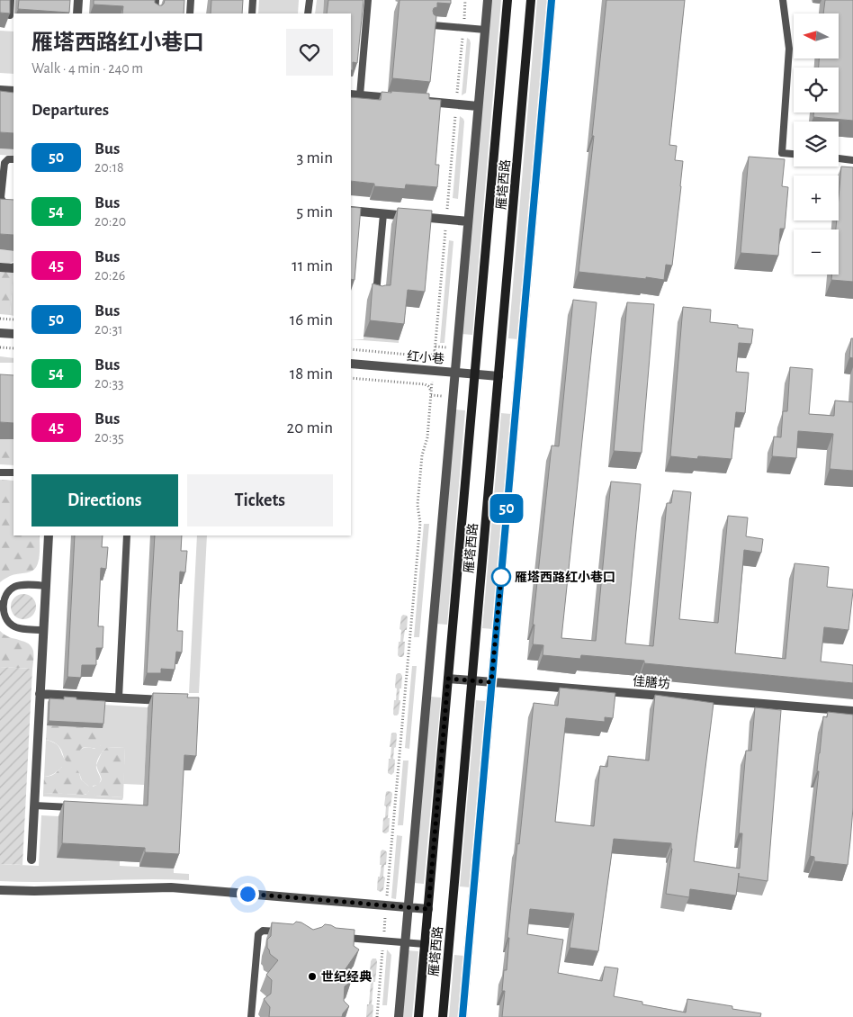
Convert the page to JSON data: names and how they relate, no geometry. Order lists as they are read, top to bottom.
{
  "streets": {
    "main road": ["雁塔西路"],
    "street": ["红小巷", "佳膳坊"]
  },
  "crossings": [
    ["雁塔西路", "红小巷"],
    ["雁塔西路", "佳膳坊"]
  ],
  "places": ["雁塔西路红小巷口", "世纪经典"],
  "lines": ["bus line 50"],
  "north": "left",
  "page": {
    "on_map": "50",
    "map_buttons": ["+", "−"],
    "heading": [
      ["雁塔西路红小巷口", "Walk · 4 min · 240 m"],
      "Departures"
    ],
    "list": [
      {
        "mark": "50",
        "name": "Bus",
        "note": "20:18",
        "value": "3 min"
      },
      {
        "mark": "54",
        "name": "Bus",
        "note": "20:20",
        "value": "5 min"
      },
      {
        "mark": "45",
        "name": "Bus",
        "note": "20:26",
        "value": "11 min"
      },
      {
        "mark": "50",
        "name": "Bus",
        "note": "20:31",
        "value": "16 min"
      },
      {
        "mark": "54",
        "name": "Bus",
        "note": "20:33",
        "value": "18 min"
      },
      {
        "mark": "45",
        "name": "Bus",
        "note": "20:35",
        "value": "20 min"
      }
    ],
    "buttons": ["Directions", "Tickets"]
  }
}
